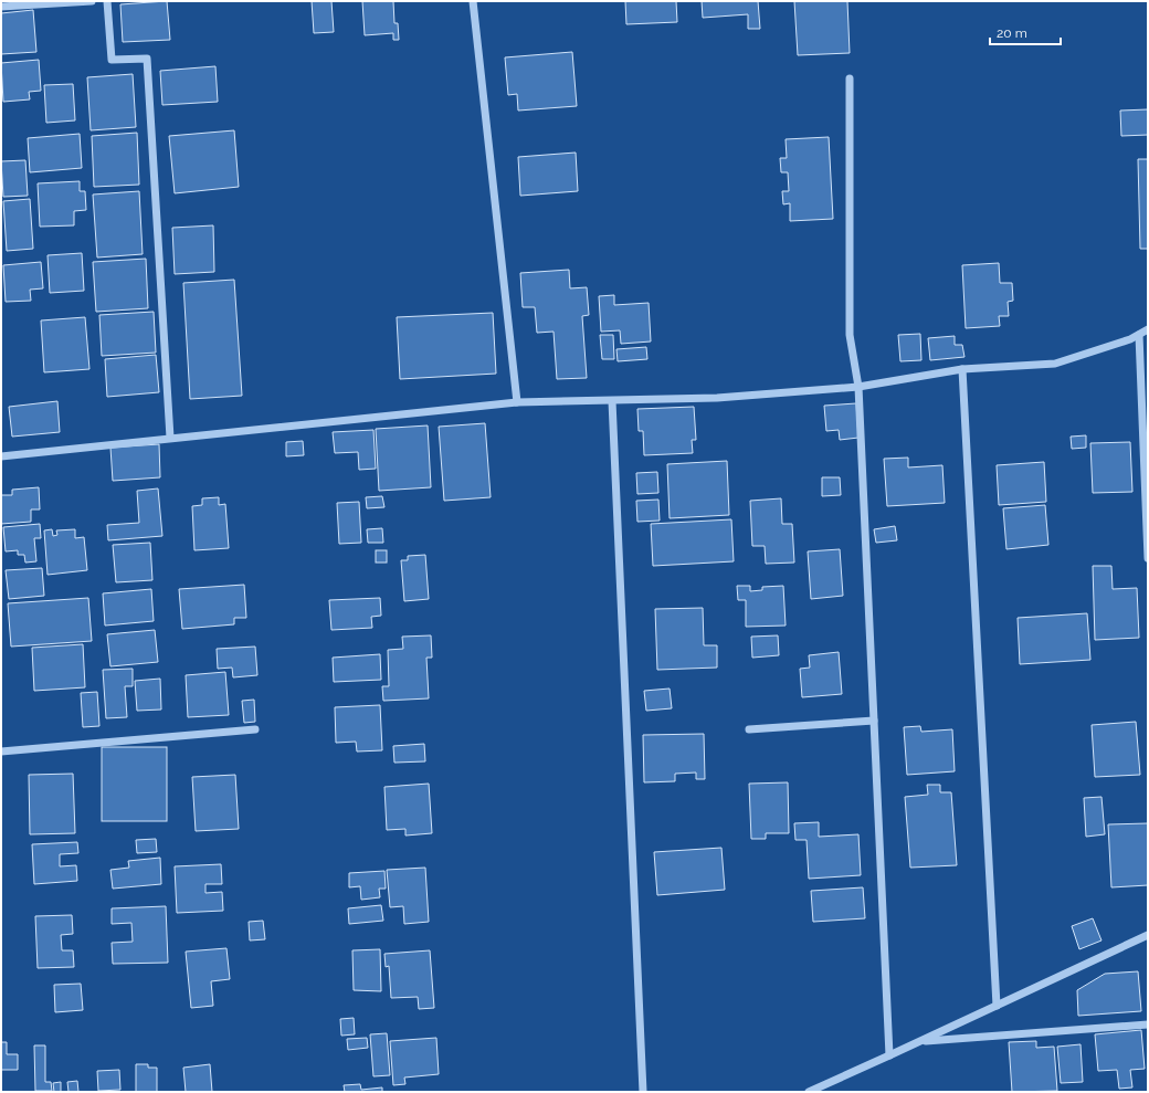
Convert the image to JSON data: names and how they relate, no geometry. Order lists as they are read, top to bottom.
{
  "scale_bar": "20 m"
}
